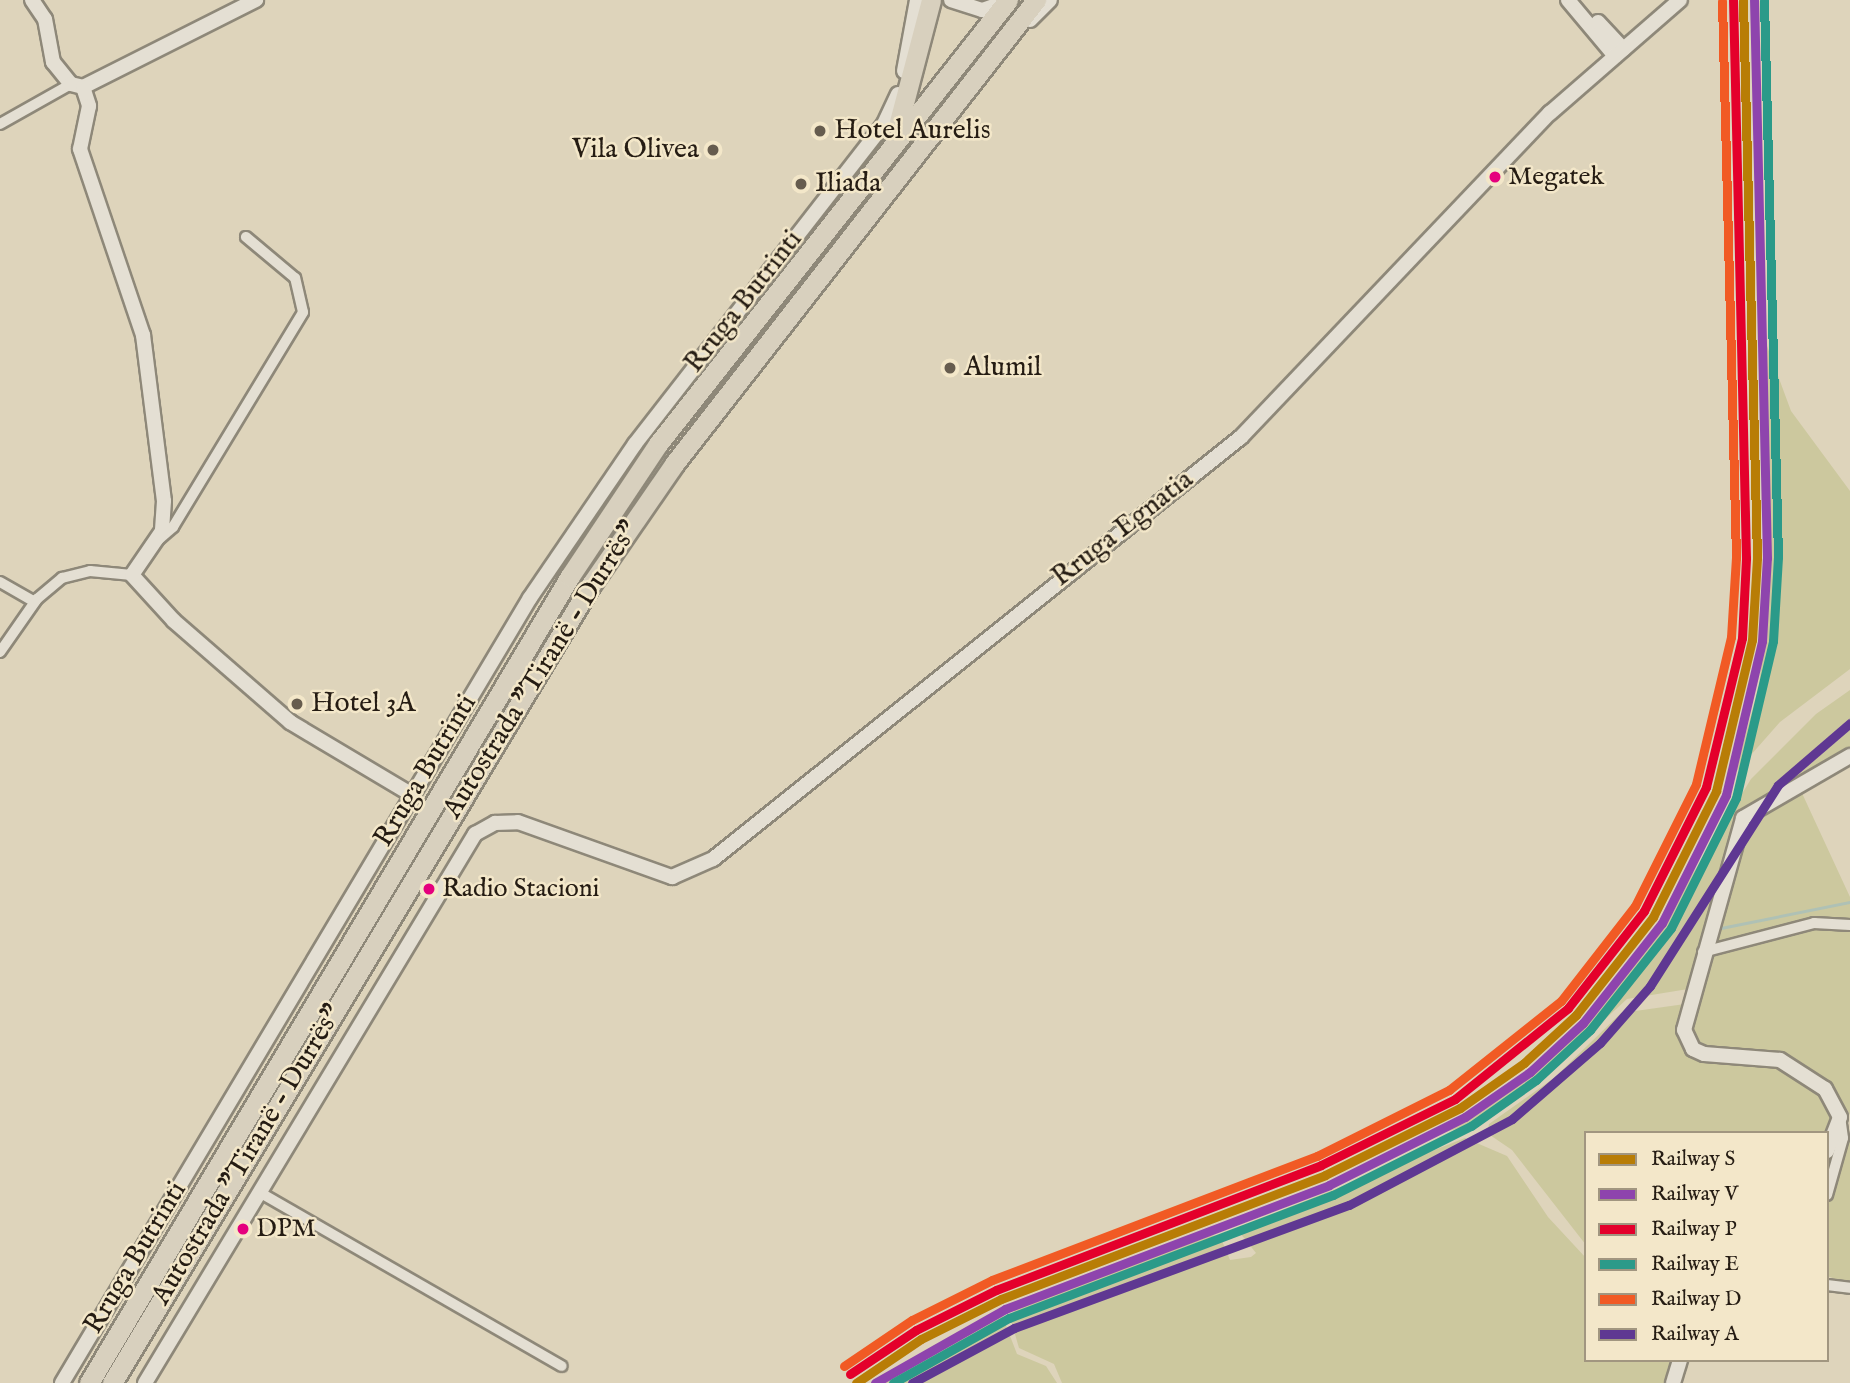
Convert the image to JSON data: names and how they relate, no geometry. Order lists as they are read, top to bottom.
{
  "streets": {
    "highway": ["Autostrada \"Tiranë - Durrës\""],
    "main road": ["Rruga Butrinti", "Rruga Egnatia"]
  },
  "places": [
    "Hotel Aurelis",
    "Vila Olivea",
    "Megatek",
    "Iliada",
    "Alumil",
    "Hotel 3A",
    "Radio Stacioni",
    "DPM"
  ],
  "lines": [
    "rail line S",
    "rail line V",
    "rail line P",
    "rail line E",
    "rail line D",
    "rail line A"
  ],
  "legend": [
    "Railway S",
    "Railway V",
    "Railway P",
    "Railway E",
    "Railway D",
    "Railway A"
  ]
}
